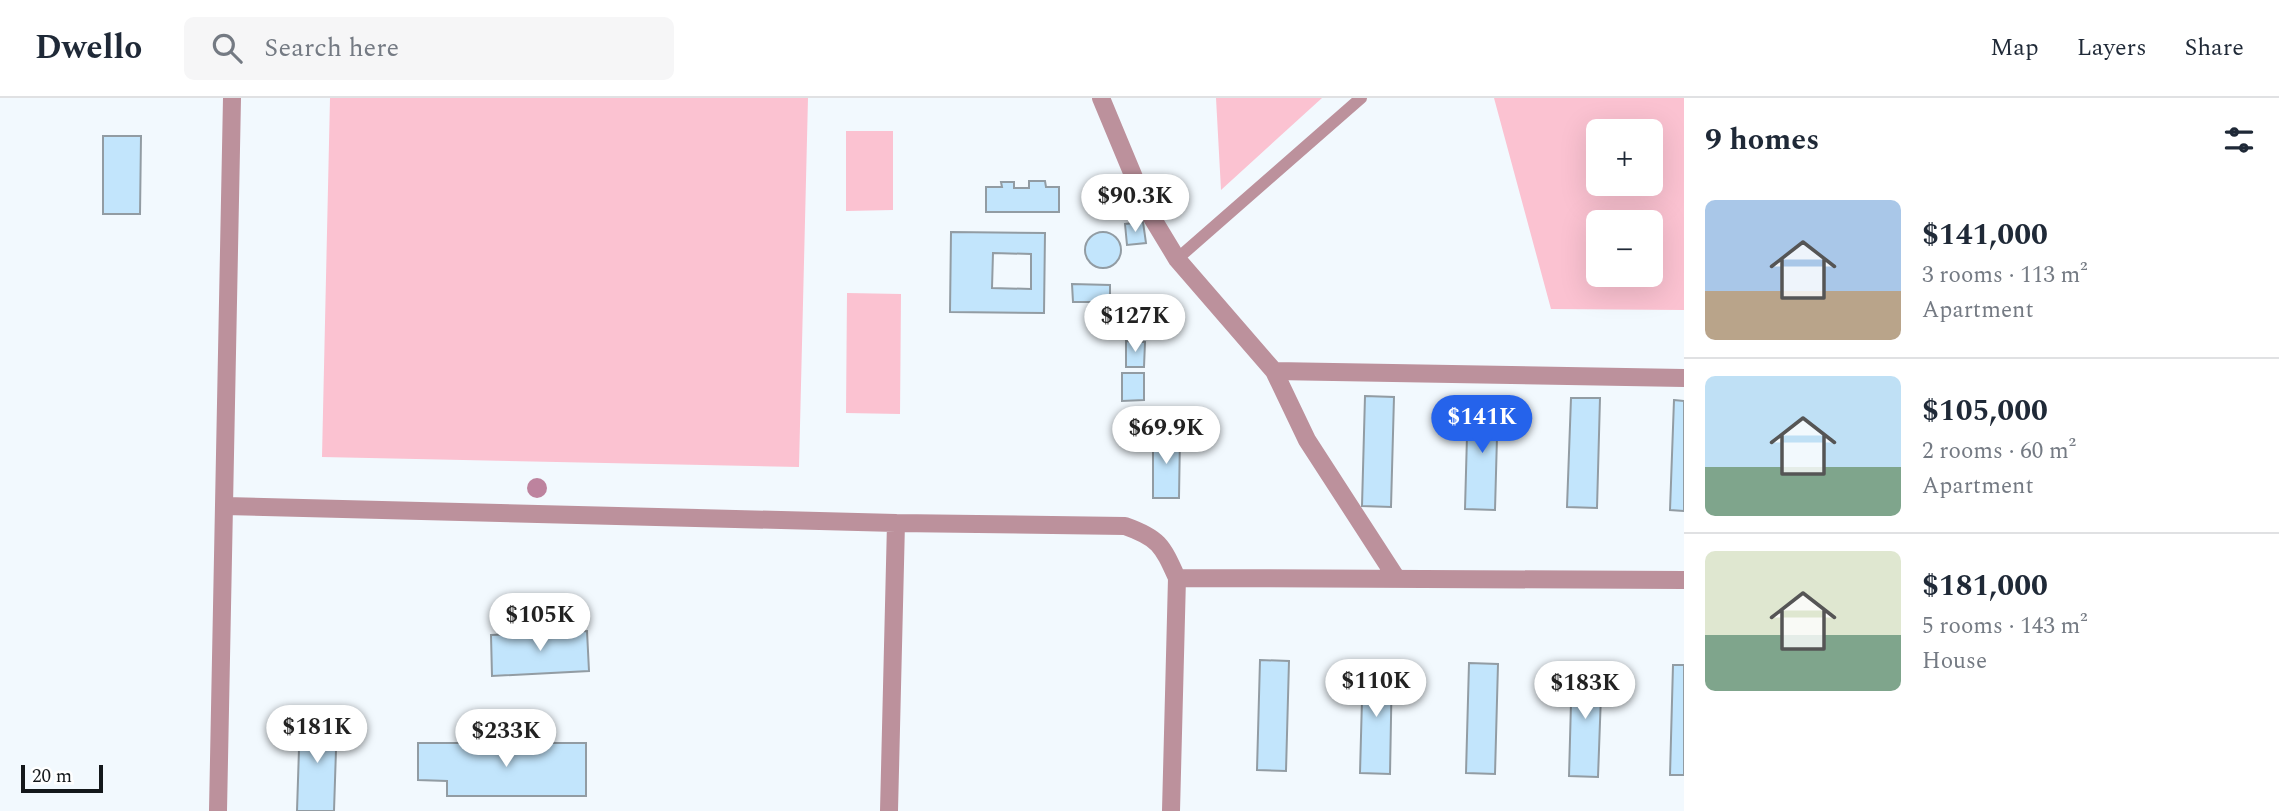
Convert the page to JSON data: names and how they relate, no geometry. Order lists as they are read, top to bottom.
{
  "scale_bar": "20 m",
  "page": {
    "header": "Dwello",
    "search": "Search here",
    "nav": ["Map", "Layers", "Share"],
    "heading": "9 homes",
    "map_buttons": ["+", "−"],
    "price": [
      "$90.3K",
      "$127K",
      "$141K",
      "$69.9K",
      "$105K",
      "$110K",
      "$183K",
      "$181K",
      "$233K"
    ],
    "list": [
      {
        "name": "$141,000",
        "note": "3 rooms · 113 m² · Apartment"
      },
      {
        "name": "$105,000",
        "note": "2 rooms · 60 m² · Apartment"
      },
      {
        "name": "$181,000",
        "note": "5 rooms · 143 m² · House"
      }
    ],
    "scale": "20 m"
  }
}
